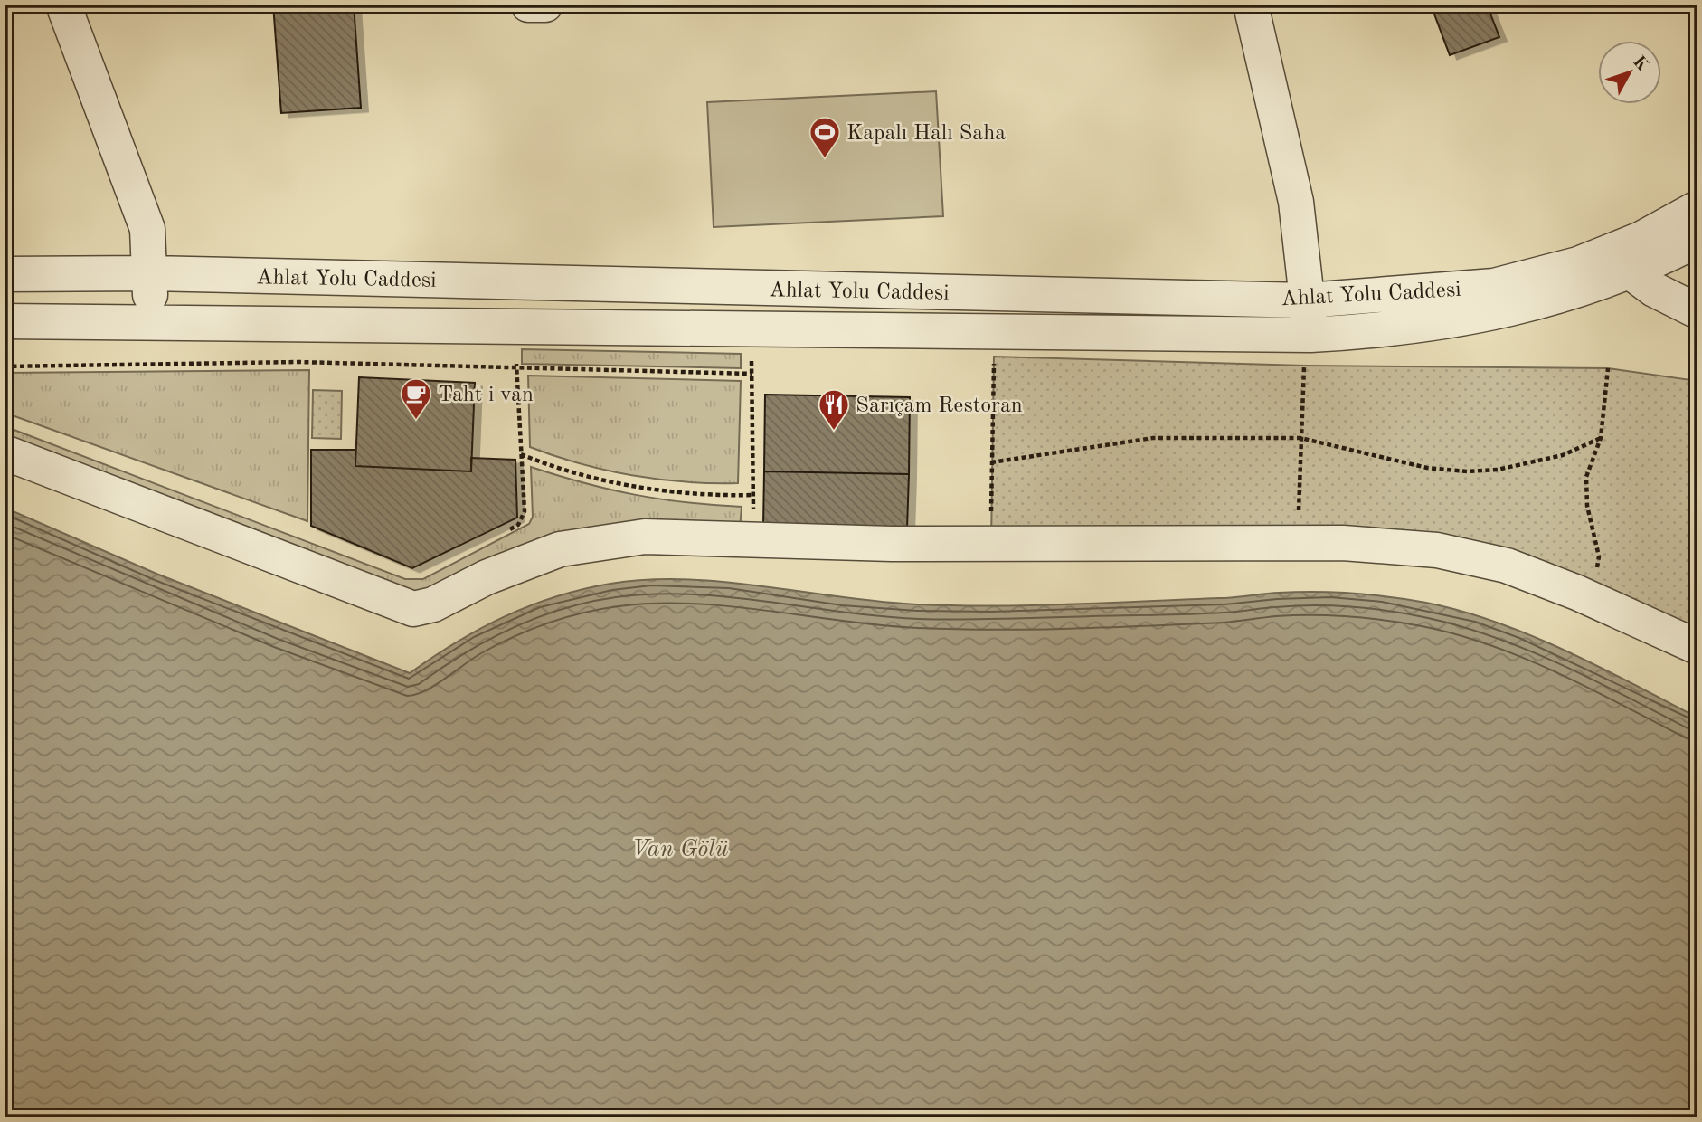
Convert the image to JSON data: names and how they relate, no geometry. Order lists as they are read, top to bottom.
{
  "streets": {
    "street": ["Ahlat Yolu Caddesi"]
  },
  "water": ["Van Gölü"],
  "places": {
    "sports": ["Kapalı Halı Saha"],
    "cafe": ["Taht i van"],
    "restaurant": ["Sarıçam Restoran"]
  },
  "north": "top right"
}
